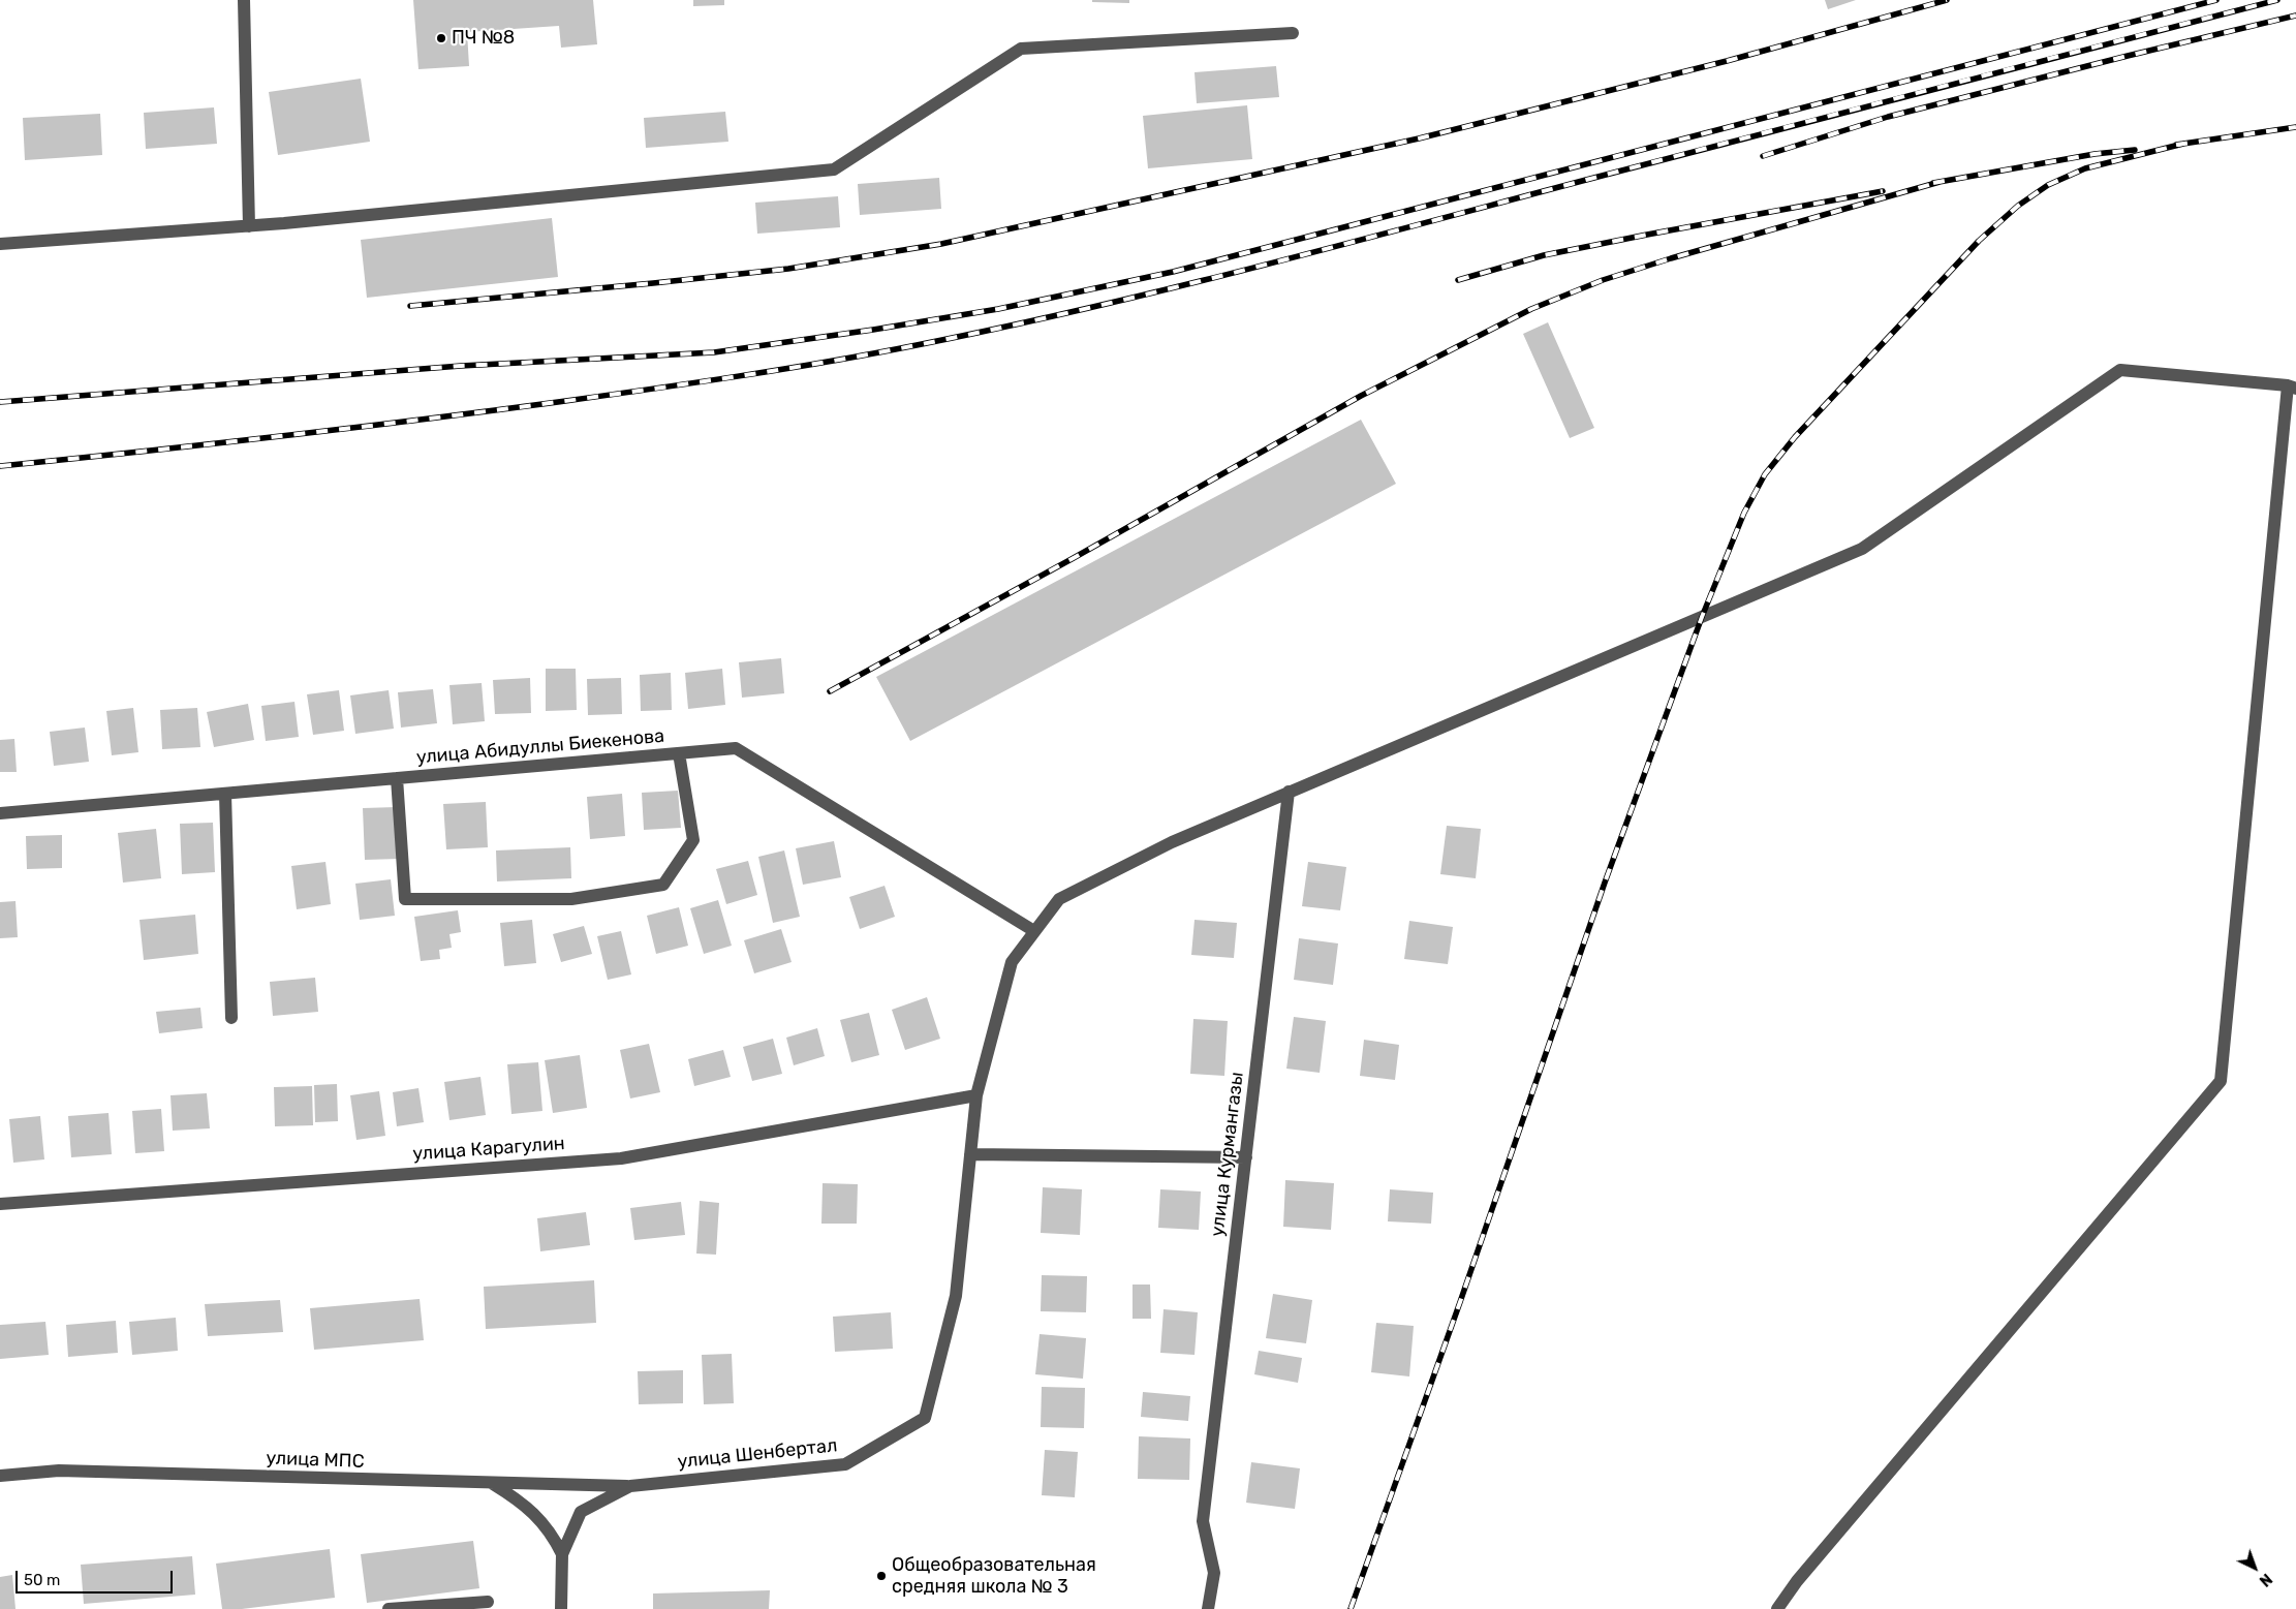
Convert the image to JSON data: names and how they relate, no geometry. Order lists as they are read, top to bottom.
{
  "streets": {
    "street": [
      "улица Абидуллы Биекенова",
      "улица Карагулин",
      "улица Курмангазы",
      "улица Шенбертал",
      "улица МПС"
    ]
  },
  "crossings": [
    ["улица Абидуллы Биекенова", "улица Шенбертал"],
    ["улица Карагулин", "улица Шенбертал"],
    ["улица Курмангазы", "улица Шенбертал"],
    ["улица Шенбертал", "улица МПС"]
  ],
  "places": ["ПЧ №8", "Общеобразовательная средняя школа № 3"],
  "scale_bar": "50 m",
  "north": "bottom right"
}
